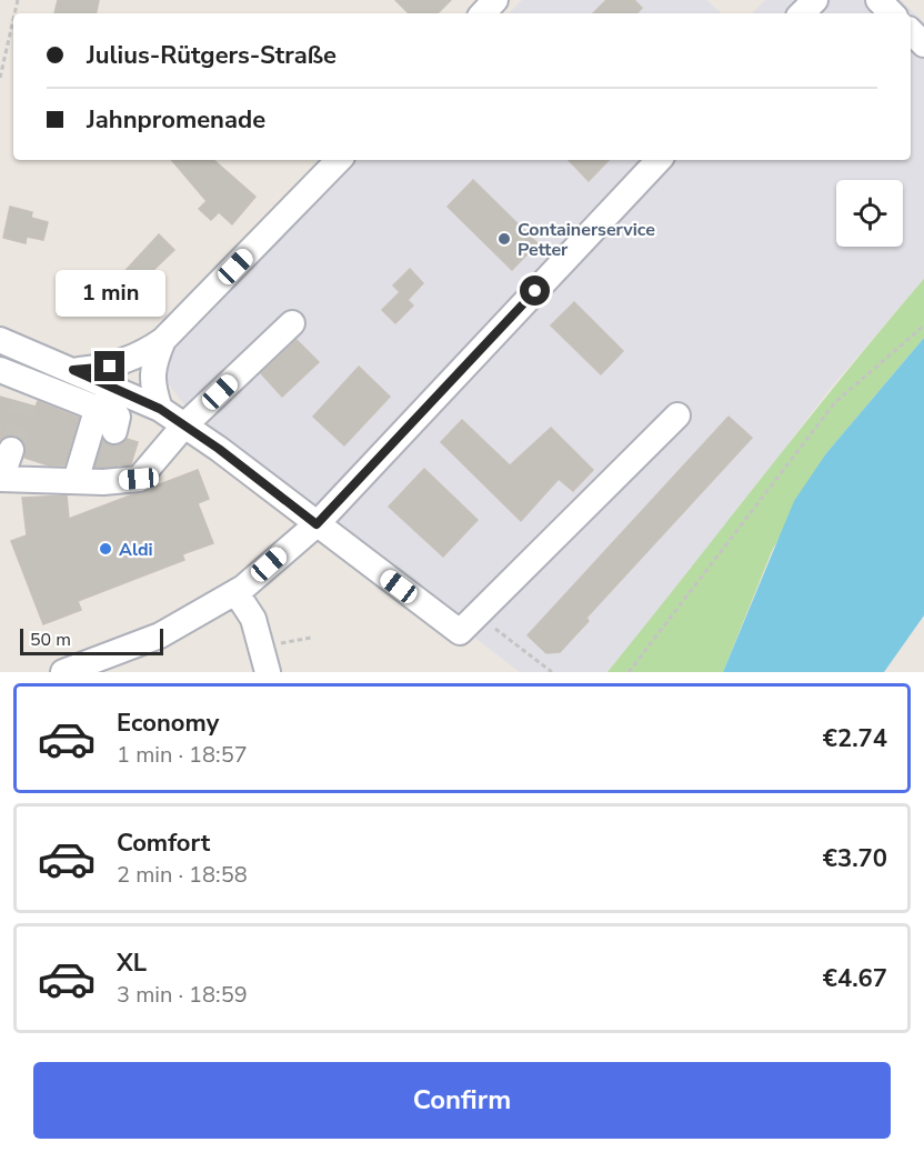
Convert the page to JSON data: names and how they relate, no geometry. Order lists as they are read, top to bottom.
{
  "places": ["Containerservice Petter", "Aldi"],
  "scale_bar": "50 m",
  "page": {
    "banner": ["Julius-Rütgers-Straße", "Jahnpromenade"],
    "bubble": "1 min",
    "scale": "50 m",
    "list": [
      {
        "name": "Economy",
        "note": "1 min · 18:57",
        "value": "€2.74"
      },
      {
        "name": "Comfort",
        "note": "2 min · 18:58",
        "value": "€3.70"
      },
      {
        "name": "XL",
        "note": "3 min · 18:59",
        "value": "€4.67"
      }
    ],
    "buttons": "Confirm"
  }
}
